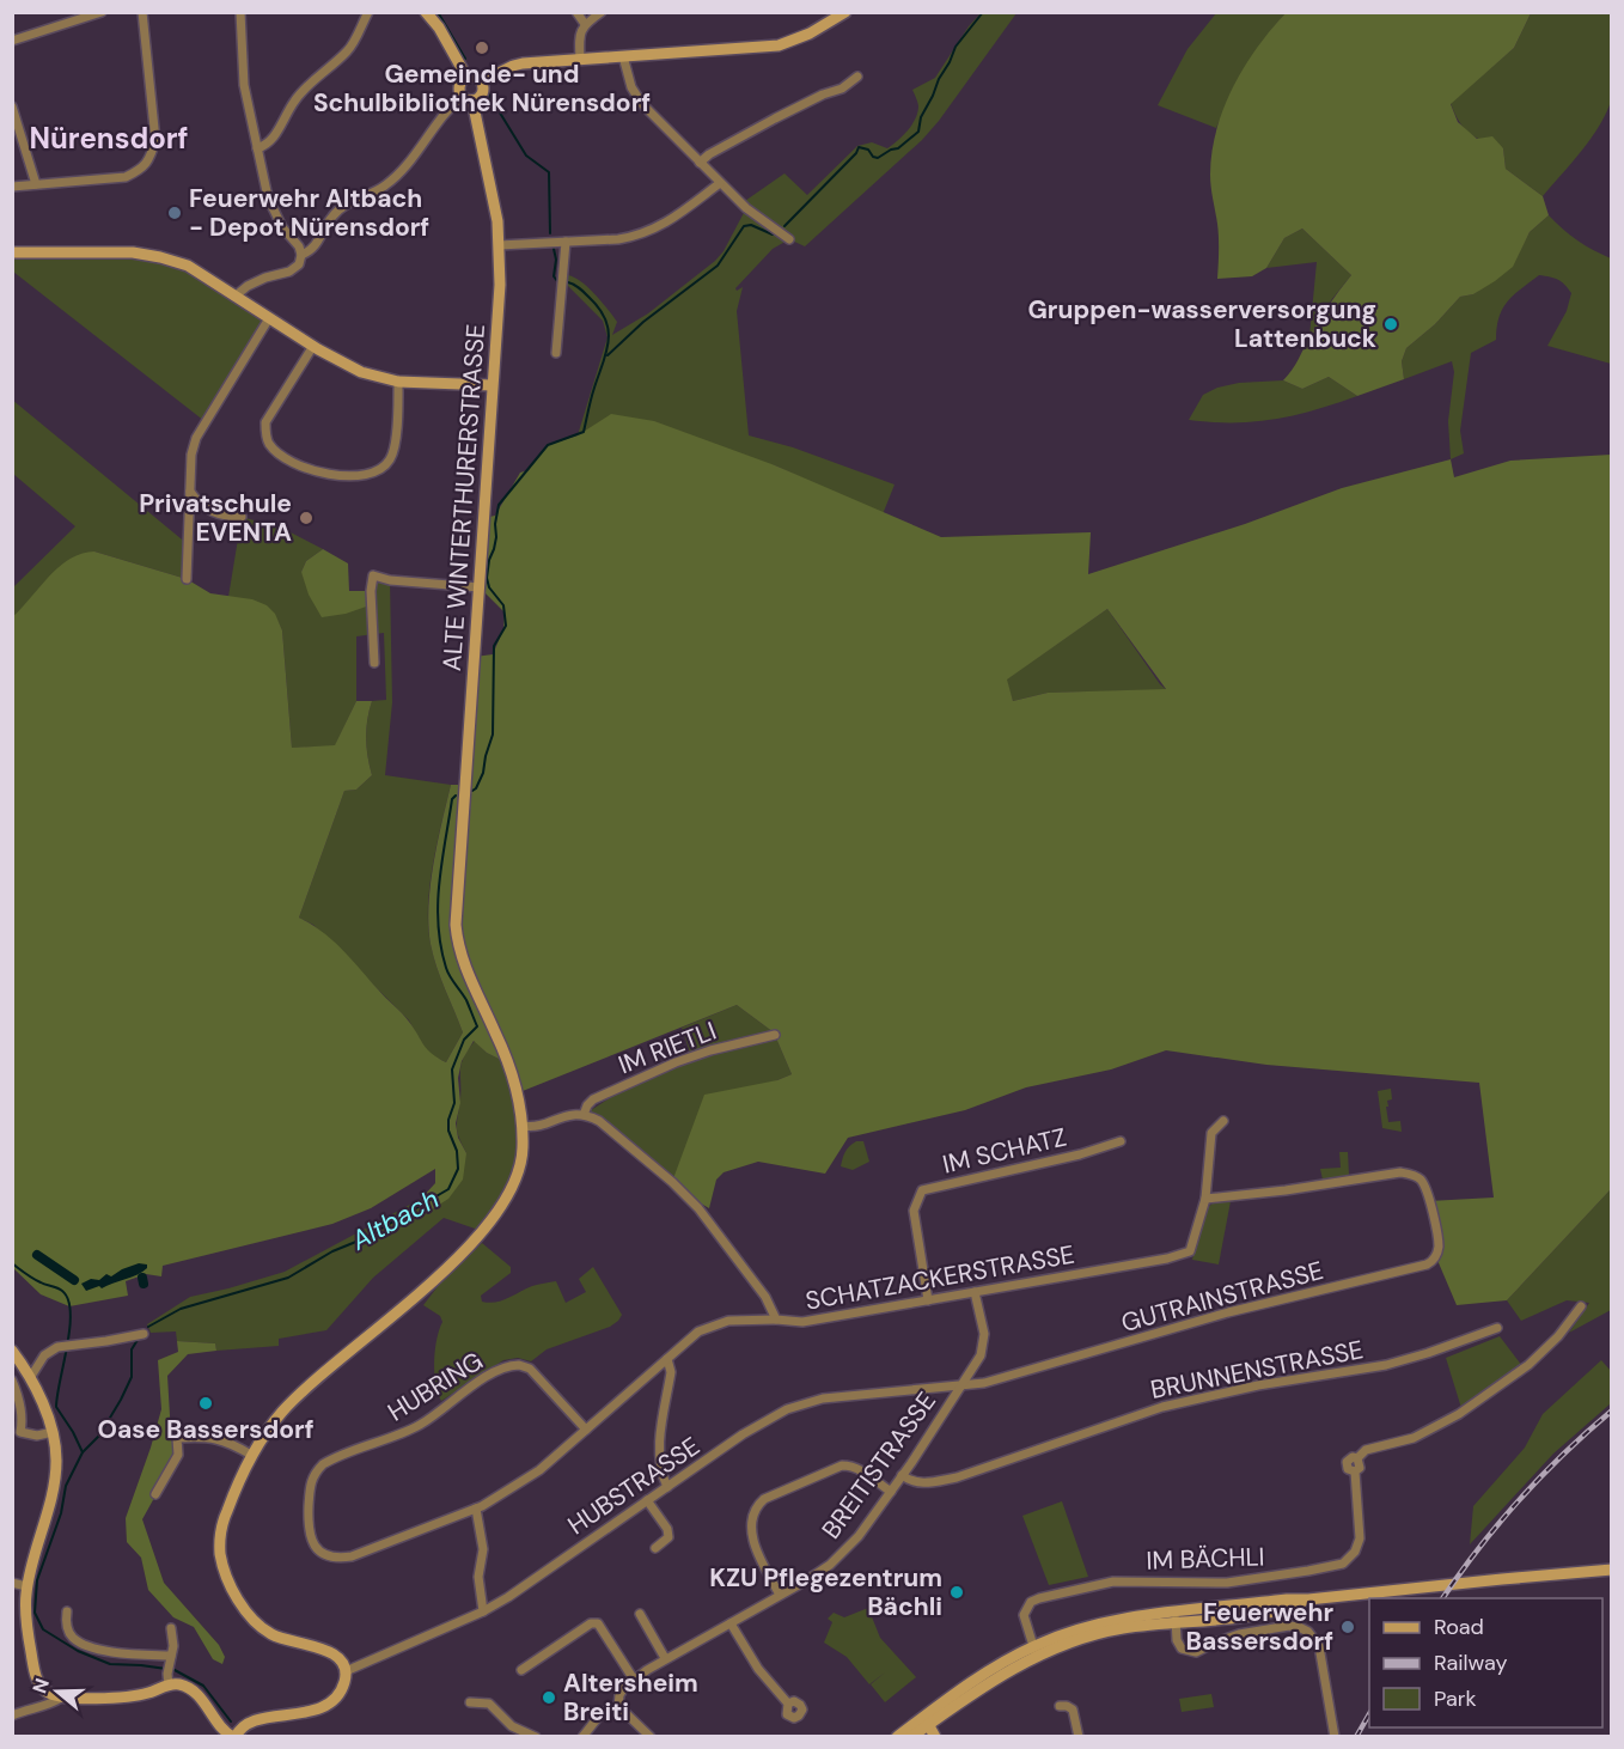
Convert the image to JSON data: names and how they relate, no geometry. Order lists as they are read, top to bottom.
{
  "streets": {
    "main road": ["ALTE WINTERTHURERSTRASSE"],
    "street": [
      "IM RIETLI",
      "IM SCHATZ",
      "SCHATZACKERSTRASSE",
      "GUTRAINSTRASSE",
      "BRUNNENSTRASSE",
      "HUBRING",
      "BREITISTRASSE",
      "HUBSTRASSE",
      "IM BÄCHLI"
    ]
  },
  "crossings": [
    ["ALTE WINTERTHURERSTRASSE", "HUBSTRASSE"],
    ["IM RIETLI", "SCHATZACKERSTRASSE"],
    ["IM SCHATZ", "SCHATZACKERSTRASSE"],
    ["SCHATZACKERSTRASSE", "GUTRAINSTRASSE"],
    ["SCHATZACKERSTRASSE", "BREITISTRASSE"],
    ["GUTRAINSTRASSE", "BREITISTRASSE"],
    ["GUTRAINSTRASSE", "HUBSTRASSE"],
    ["BRUNNENSTRASSE", "BREITISTRASSE"],
    ["BREITISTRASSE", "HUBSTRASSE"]
  ],
  "districts": ["Nürensdorf"],
  "water": ["Altbach"],
  "places": [
    "Gemeinde- und Schulbibliothek Nürensdorf",
    "Feuerwehr Altbach - Depot Nürensdorf",
    "Gruppen-wasserversorgung Lattenbuck",
    "Privatschule EVENTA",
    "Oase Bassersdorf",
    "KZU Pflegezentrum Bächli",
    "Feuerwehr Bassersdorf",
    "Altersheim Breiti"
  ],
  "legend": ["Road", "Railway", "Park"],
  "north": "left"
}
